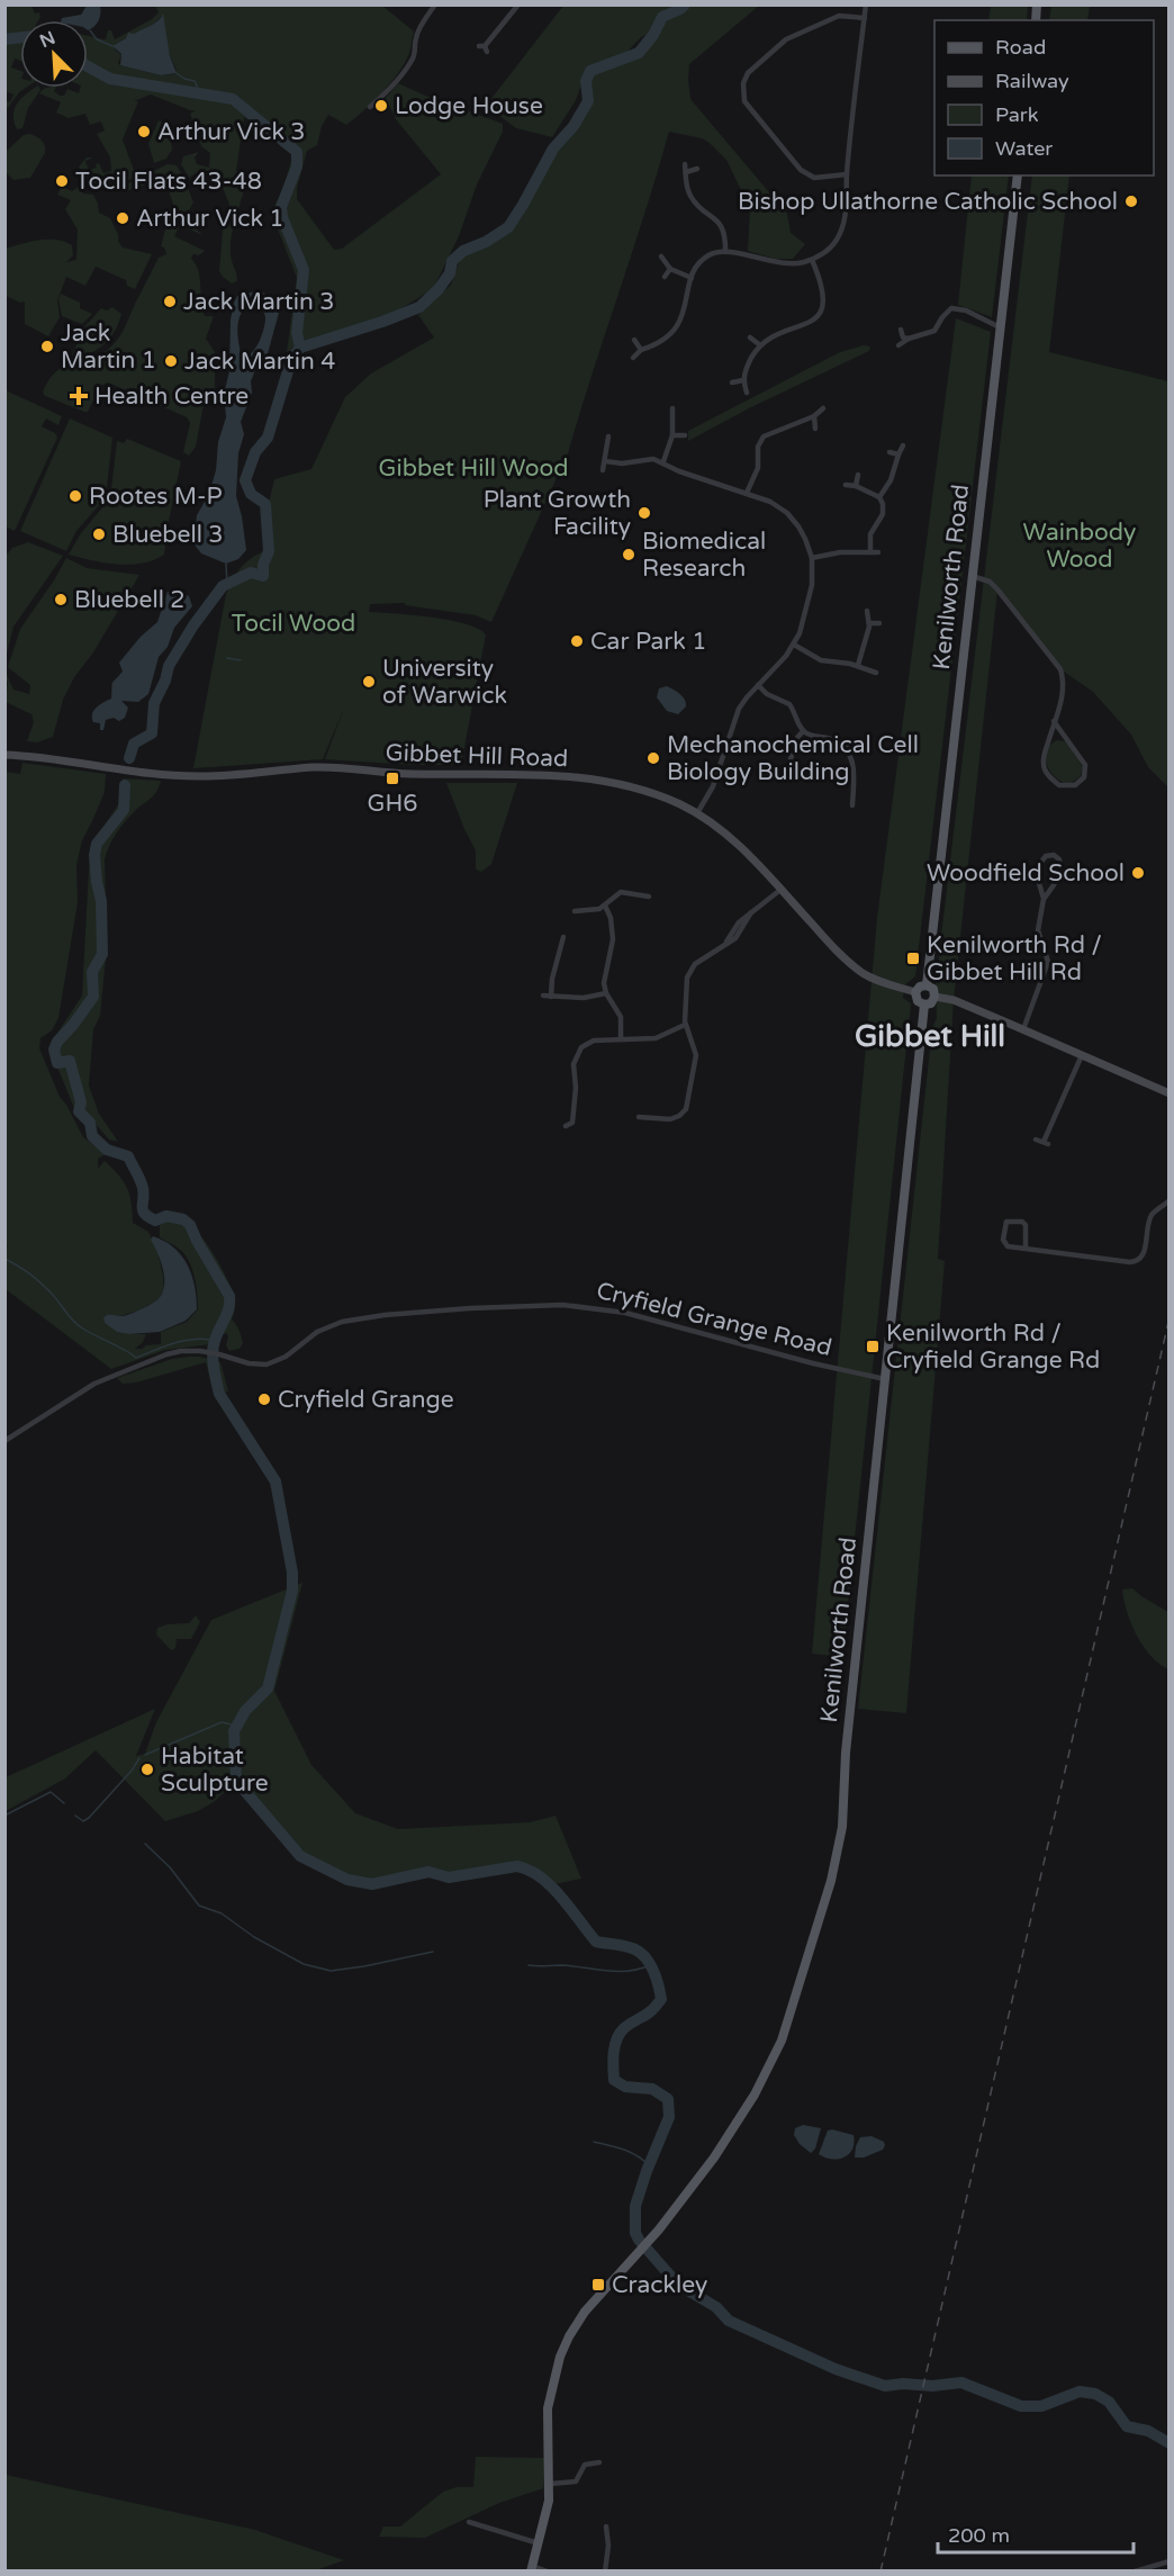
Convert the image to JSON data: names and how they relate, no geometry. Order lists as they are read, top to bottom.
{
  "streets": {
    "main road": ["Kenilworth Road"],
    "street": ["Gibbet Hill Road", "Cryfield Grange Road"]
  },
  "crossings": [
    ["Kenilworth Road", "Gibbet Hill Road"],
    ["Kenilworth Road", "Cryfield Grange Road"]
  ],
  "districts": ["Gibbet Hill"],
  "parks": ["Gibbet Hill Wood", "Wainbody Wood", "Tocil Wood"],
  "places": {
    "other": [
      "Lodge House",
      "Arthur Vick 3",
      "Tocil Flats 43-48",
      "Bishop Ullathorne Catholic School",
      "Arthur Vick 1",
      "Jack Martin 3",
      "Jack Martin 1",
      "Jack Martin 4",
      "Rootes M-P",
      "Plant Growth Facility",
      "Bluebell 3",
      "Biomedical Research",
      "Bluebell 2",
      "Car Park 1",
      "University of Warwick",
      "Mechanochemical Cell Biology Building",
      "Woodfield School",
      "Cryfield Grange",
      "Habitat Sculpture"
    ],
    "health": ["Health Centre"],
    "transit": [
      "GH6",
      "Kenilworth Rd / Gibbet Hill Rd",
      "Kenilworth Rd / Cryfield Grange Rd",
      "Crackley"
    ]
  },
  "legend": [
    "Road",
    "Railway",
    "Park",
    "Water"
  ],
  "scale_bar": "200 m",
  "north": "top left"
}
